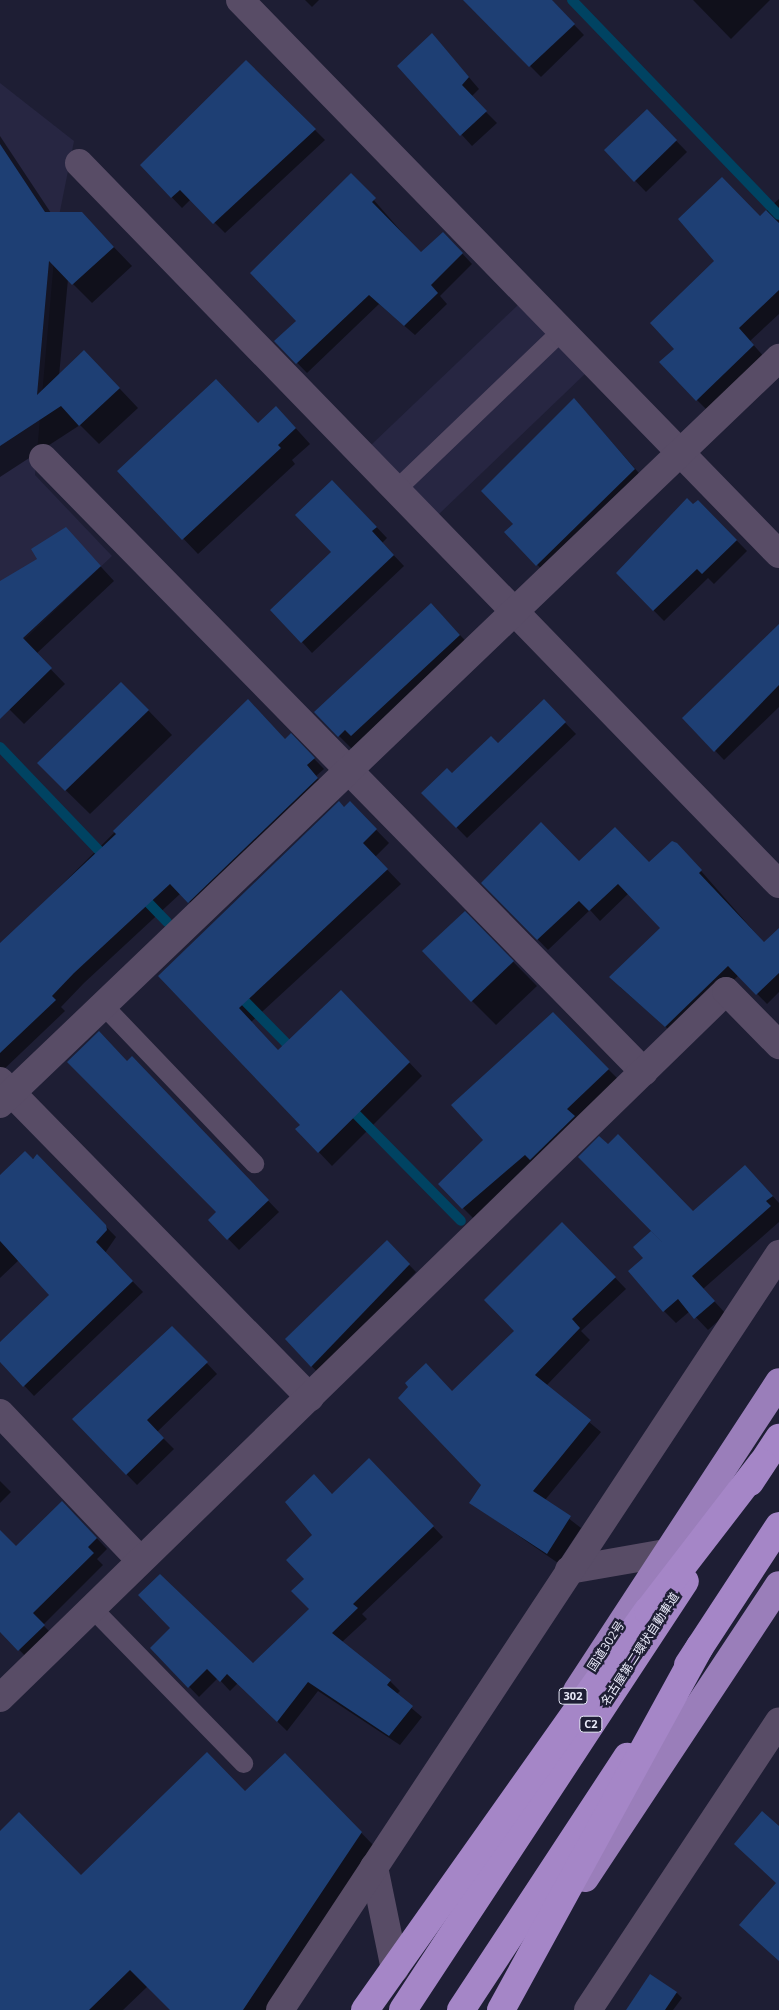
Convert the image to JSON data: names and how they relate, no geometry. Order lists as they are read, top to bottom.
{
  "streets": {
    "highway": [
      "国道302号",
      "名古屋第二環状自動車道",
      "302",
      "C2"
    ]
  }
}
